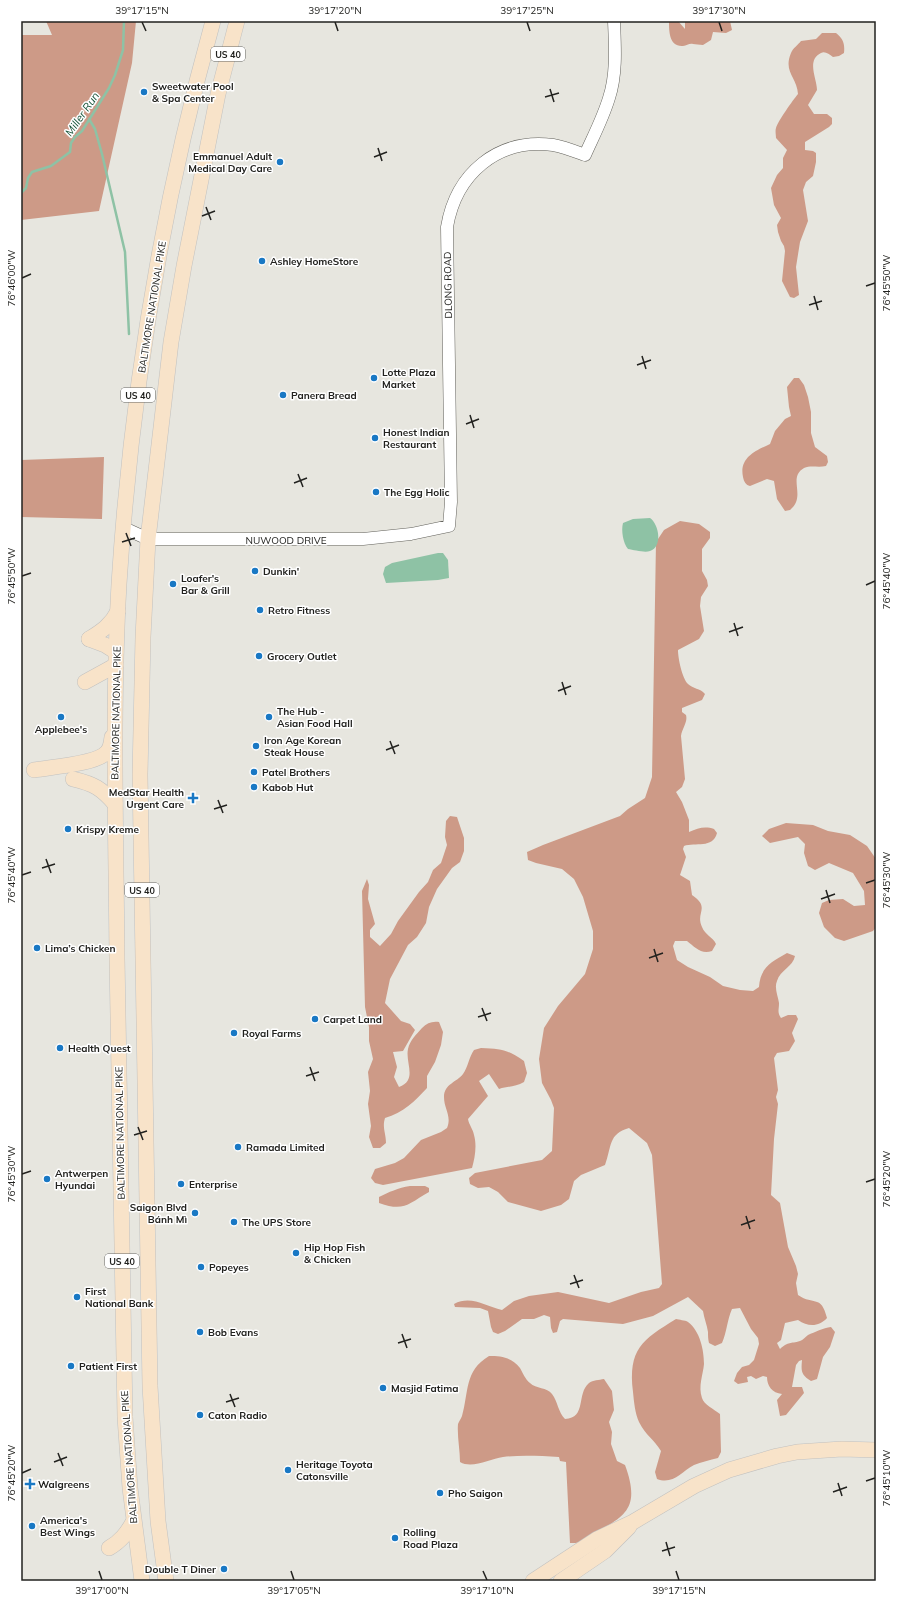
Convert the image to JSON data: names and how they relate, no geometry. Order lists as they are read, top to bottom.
{
  "streets": {
    "main road": ["US 40", "BALTIMORE NATIONAL PIKE"],
    "street": ["DLONG ROAD", "NUWOOD DRIVE"]
  },
  "crossings": [
    ["US 40", "NUWOOD DRIVE"],
    ["DLONG ROAD", "NUWOOD DRIVE"],
    ["BALTIMORE NATIONAL PIKE", "NUWOOD DRIVE"]
  ],
  "water": ["Miller Run"],
  "places": {
    "other": [
      "Sweetwater Pool & Spa Center",
      "Emmanuel Adult Medical Day Care",
      "Ashley HomeStore",
      "Lotte Plaza Market",
      "Panera Bread",
      "Honest Indian Restaurant",
      "The Egg Holic",
      "Dunkin'",
      "Loafer's Bar & Grill",
      "Retro Fitness",
      "Grocery Outlet",
      "Applebee's",
      "The Hub - Asian Food Hall",
      "Iron Age Korean Steak House",
      "Patel Brothers",
      "Kabob Hut",
      "Krispy Kreme",
      "Lima’s Chicken",
      "Carpet Land",
      "Royal Farms",
      "Health Quest",
      "Ramada Limited",
      "Antwerpen Hyundai",
      "Enterprise",
      "Saigon Blvd Bánh Mì",
      "The UPS Store",
      "Hip Hop Fish & Chicken",
      "Popeyes",
      "First National Bank",
      "Bob Evans",
      "Patient First",
      "Masjid Fatima",
      "Caton Radio",
      "Heritage Toyota Catonsville",
      "Pho Saigon",
      "America's Best Wings",
      "Rolling Road Plaza",
      "Double T Diner"
    ],
    "health": ["MedStar Health Urgent Care", "Walgreens"]
  },
  "coordinates": [
    "39°17'15\"N",
    "39°17'20\"N",
    "39°17'25\"N",
    "39°17'30\"N",
    "76°46'00\"W",
    "76°45'50\"W",
    "76°45'40\"W",
    "76°45'30\"W",
    "76°45'20\"W",
    "76°45'10\"W",
    "39°17'00\"N",
    "39°17'05\"N",
    "39°17'10\"N"
  ]
}
